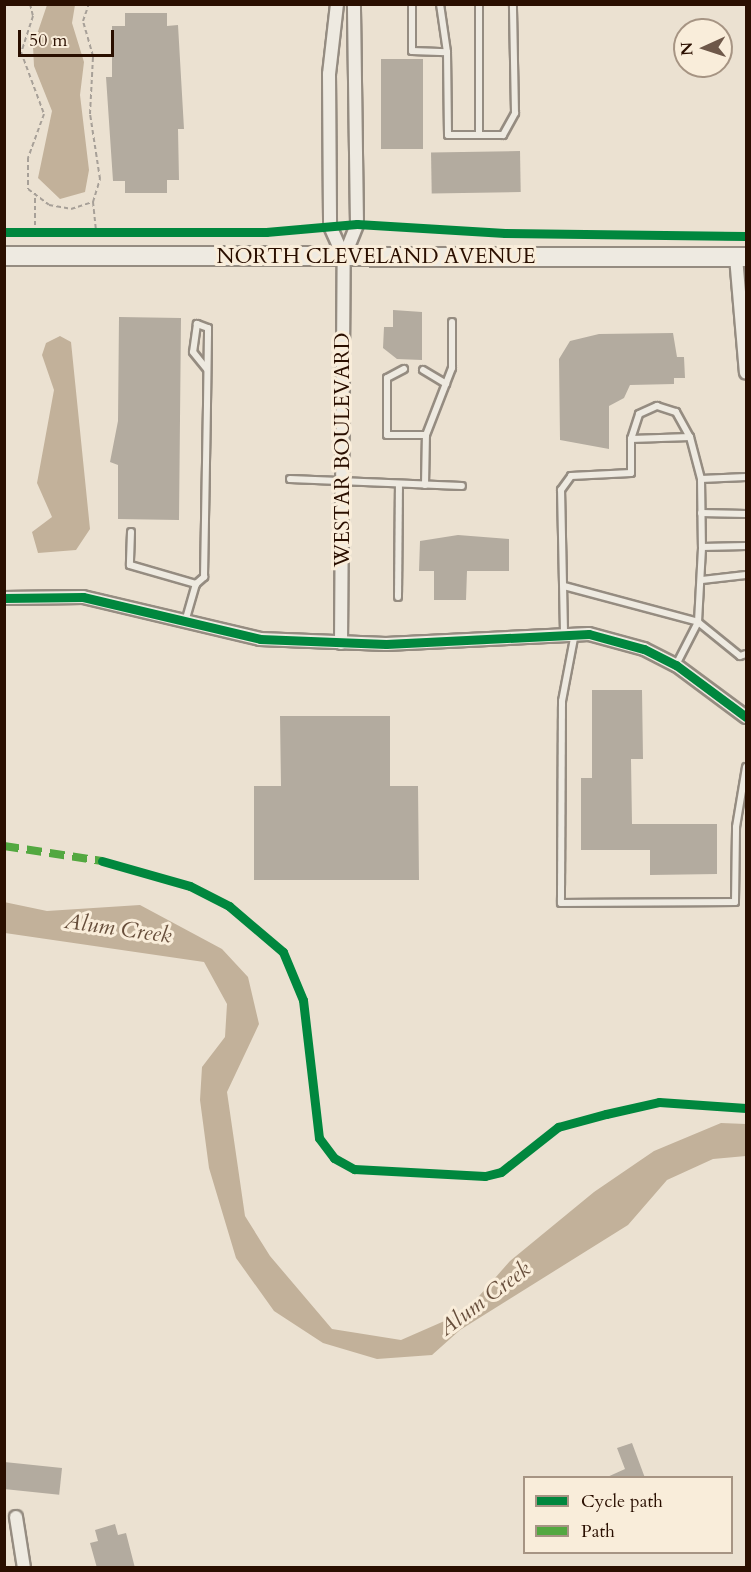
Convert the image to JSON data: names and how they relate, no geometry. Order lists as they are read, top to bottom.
{
  "streets": {
    "main road": ["NORTH CLEVELAND AVENUE"],
    "street": ["WESTAR BOULEVARD"]
  },
  "crossings": [
    ["NORTH CLEVELAND AVENUE", "WESTAR BOULEVARD"]
  ],
  "water": ["Alum Creek"],
  "legend": ["Cycle path", "Path"],
  "scale_bar": "50 m",
  "north": "left"
}
